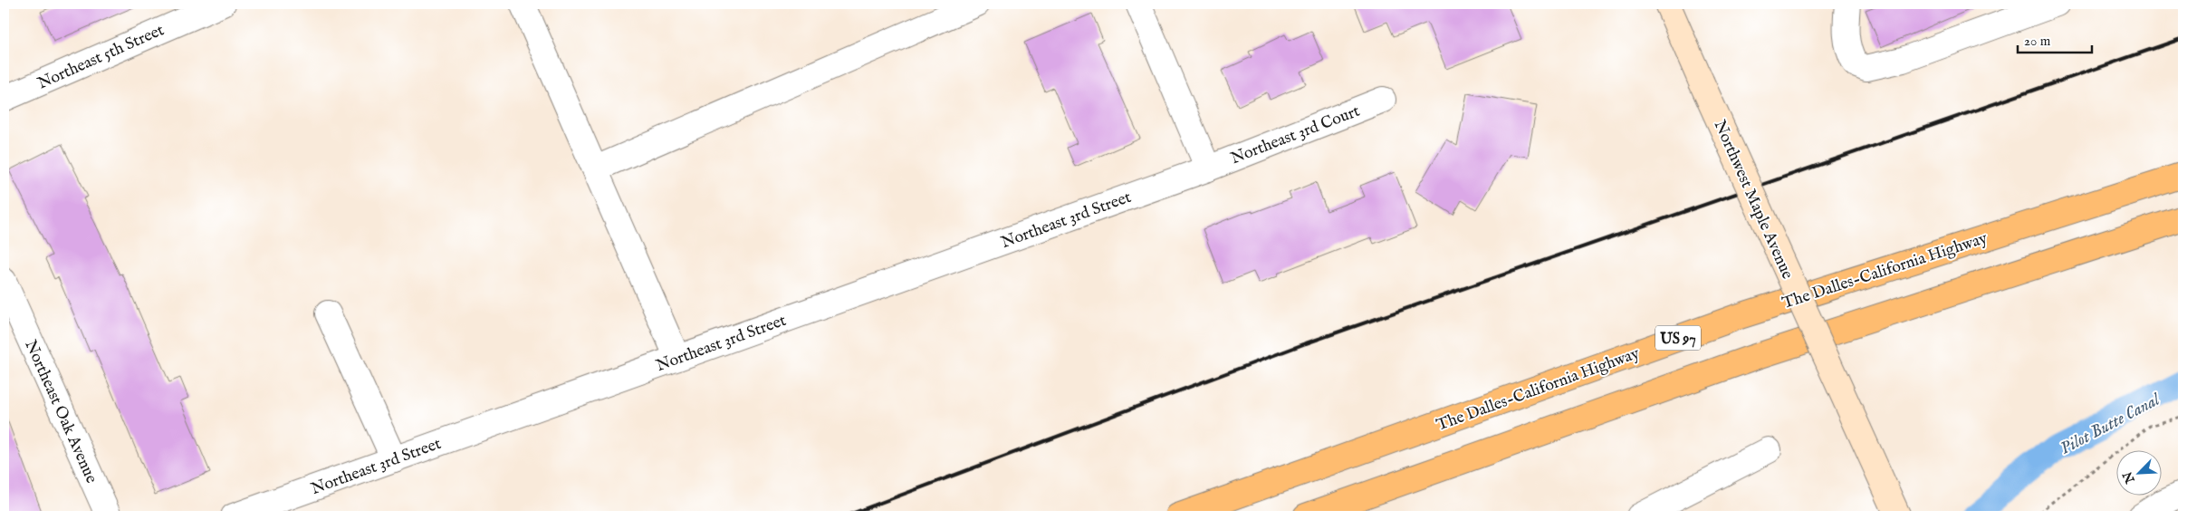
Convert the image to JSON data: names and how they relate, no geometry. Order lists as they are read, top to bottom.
{
  "streets": {
    "highway": ["The Dalles-California Highway", "US 97"],
    "main road": ["Northwest Maple Avenue"],
    "street": [
      "Northeast 5th Street",
      "Northeast 3rd Court",
      "Northeast 3rd Street",
      "Northeast Oak Avenue"
    ]
  },
  "crossings": [
    ["Northeast 3rd Court", "Northeast 3rd Street"]
  ],
  "water": ["Pilot Butte Canal"],
  "scale_bar": "20 m",
  "north": "bottom left"
}
